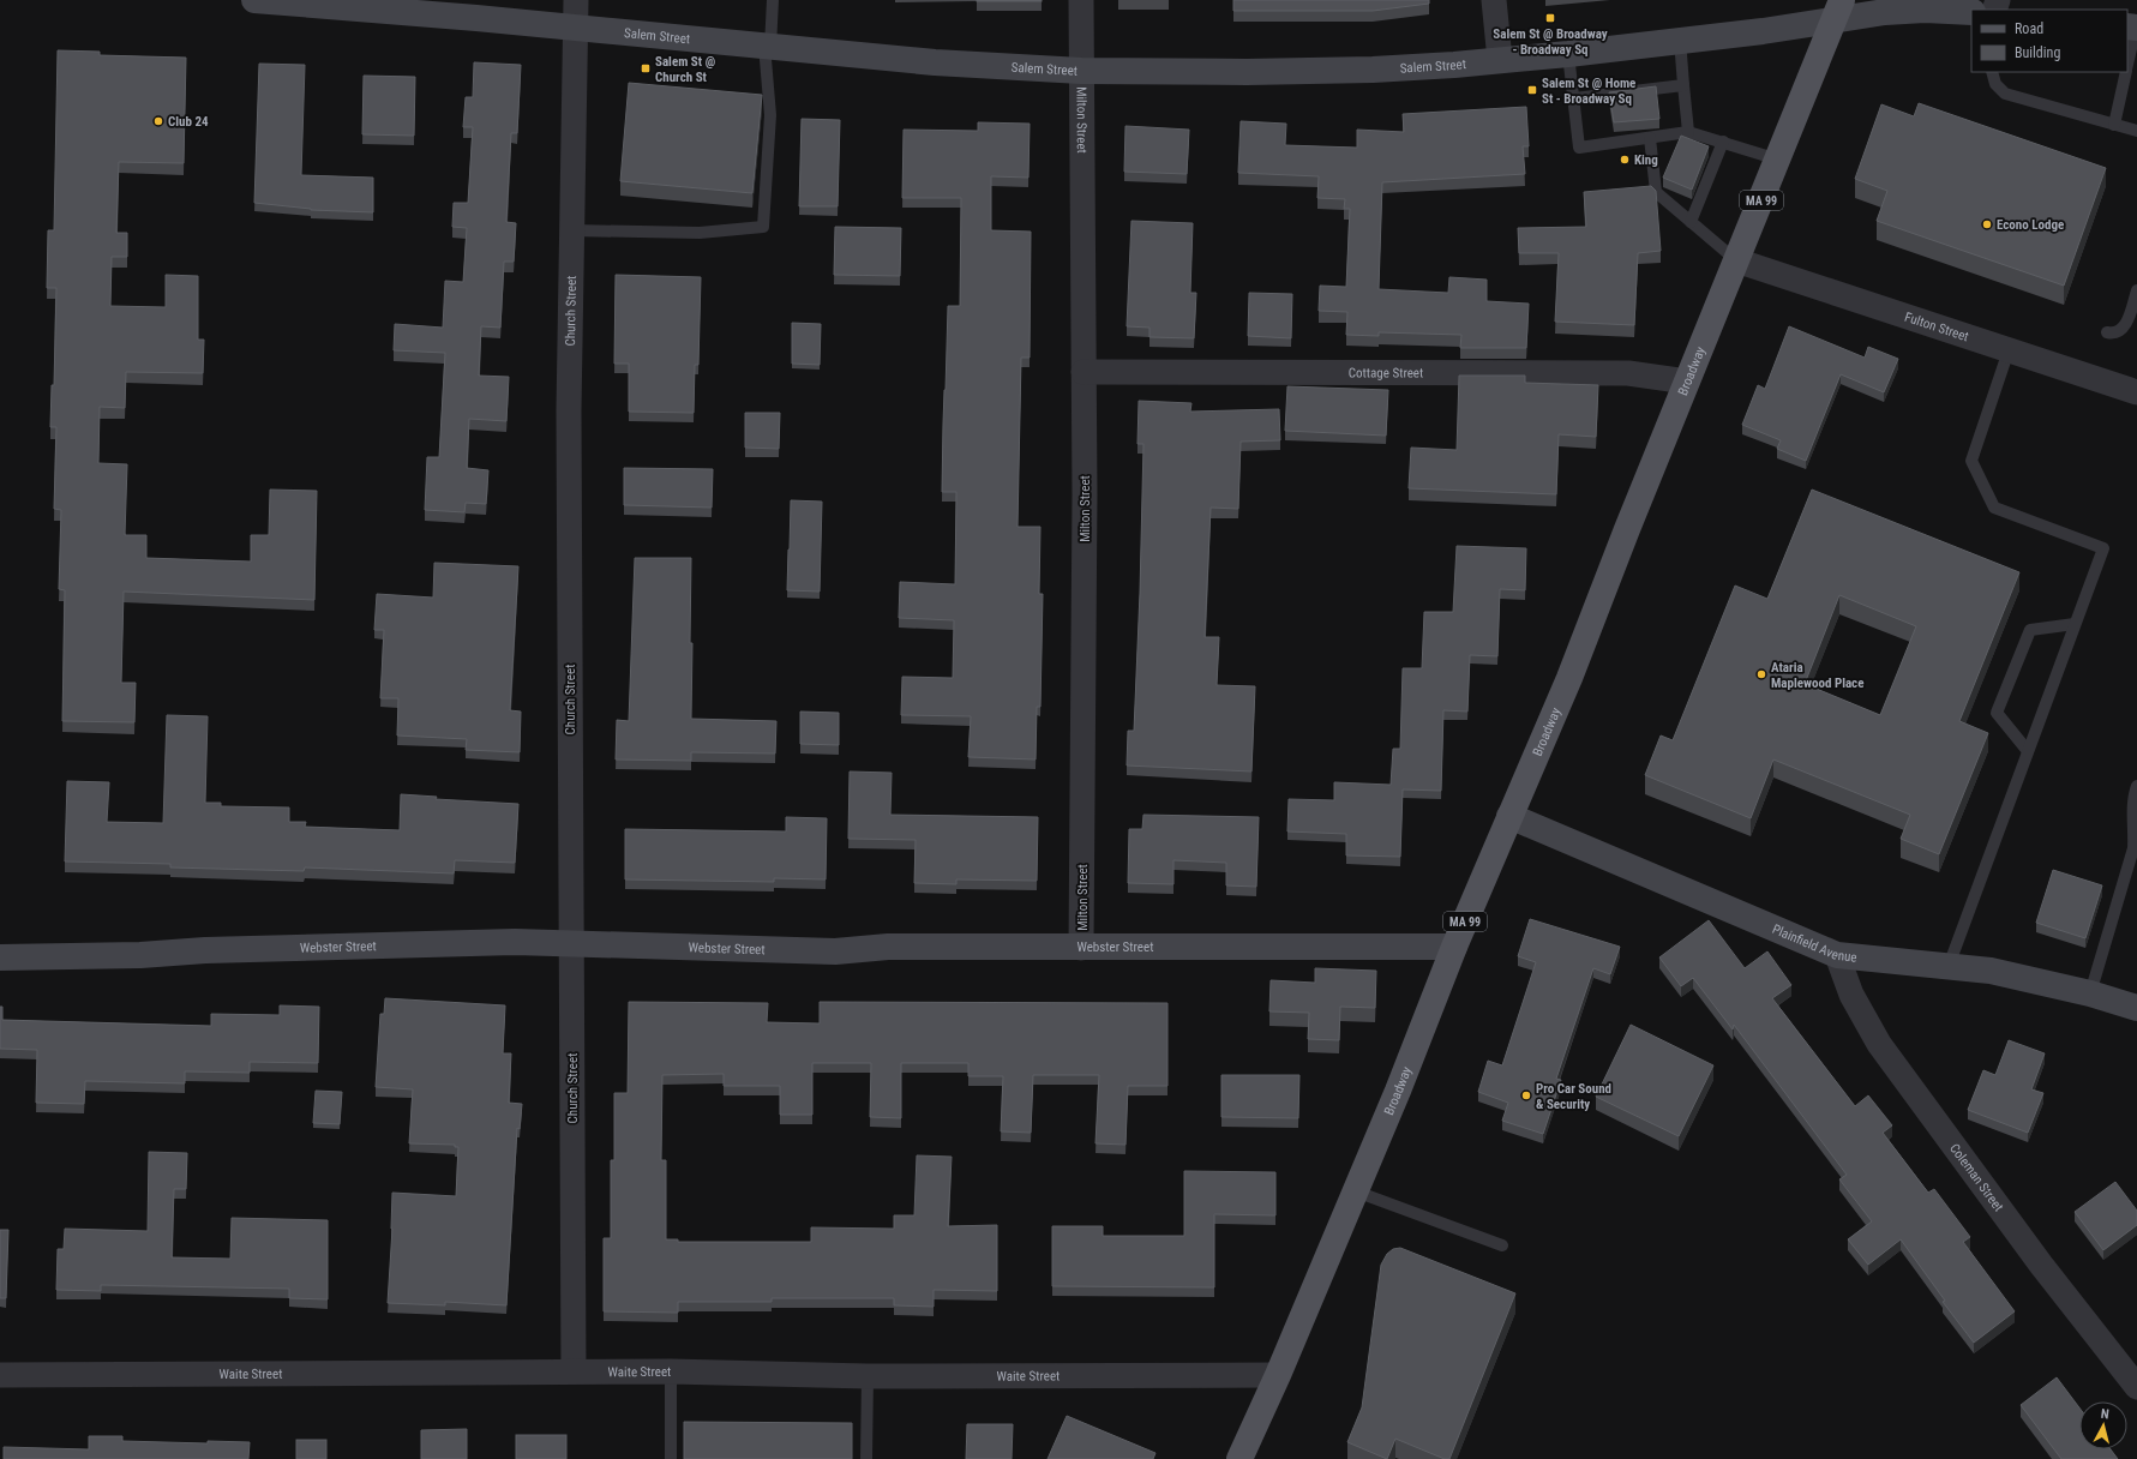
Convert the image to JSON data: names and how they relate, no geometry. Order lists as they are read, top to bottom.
{
  "streets": {
    "main road": ["MA 99", "Broadway"],
    "street": [
      "Salem Street",
      "Milton Street",
      "Church Street",
      "Fulton Street",
      "Cottage Street",
      "Plainfield Avenue",
      "Webster Street",
      "Coleman Street",
      "Waite Street"
    ]
  },
  "crossings": [
    ["Salem Street", "Milton Street"],
    ["Salem Street", "Church Street"],
    ["Salem Street", "Broadway"],
    ["Milton Street", "Cottage Street"],
    ["Milton Street", "Webster Street"],
    ["Church Street", "Webster Street"],
    ["Church Street", "Waite Street"],
    ["Fulton Street", "Broadway"],
    ["Broadway", "Cottage Street"],
    ["Broadway", "Plainfield Avenue"],
    ["Broadway", "Webster Street"],
    ["Broadway", "Waite Street"],
    ["Plainfield Avenue", "Coleman Street"]
  ],
  "places": {
    "transit": ["Salem St @ Broadway - Broadway Sq", "Salem St @ Church St", "Salem St @ Home St - Broadway Sq"],
    "other": [
      "Club 24",
      "King",
      "Econo Lodge",
      "Ataria Maplewood Place",
      "Pro Car Sound & Security"
    ]
  },
  "legend": ["Road", "Building"],
  "north": "top"
}
